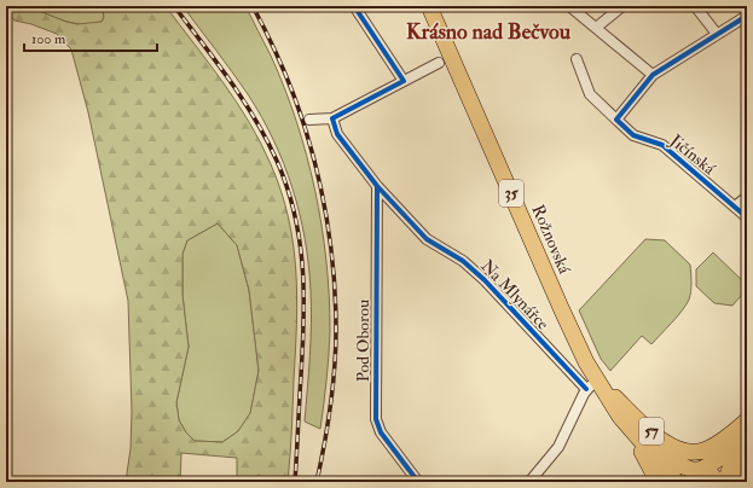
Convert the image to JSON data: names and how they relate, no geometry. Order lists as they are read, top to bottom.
{
  "streets": {
    "main road": ["35", "Rožnovská", "57"],
    "street": ["Jičínská", "Na Mlynářce", "Pod Oborou"]
  },
  "crossings": [
    ["35", "Rožnovská"],
    ["Rožnovská", "Na Mlynářce"],
    ["Rožnovská", "57"],
    ["Na Mlynářce", "Pod Oborou"],
    ["Na Mlynářce", "57"]
  ],
  "districts": ["Krásno nad Bečvou"],
  "scale_bar": "100 m"
}
